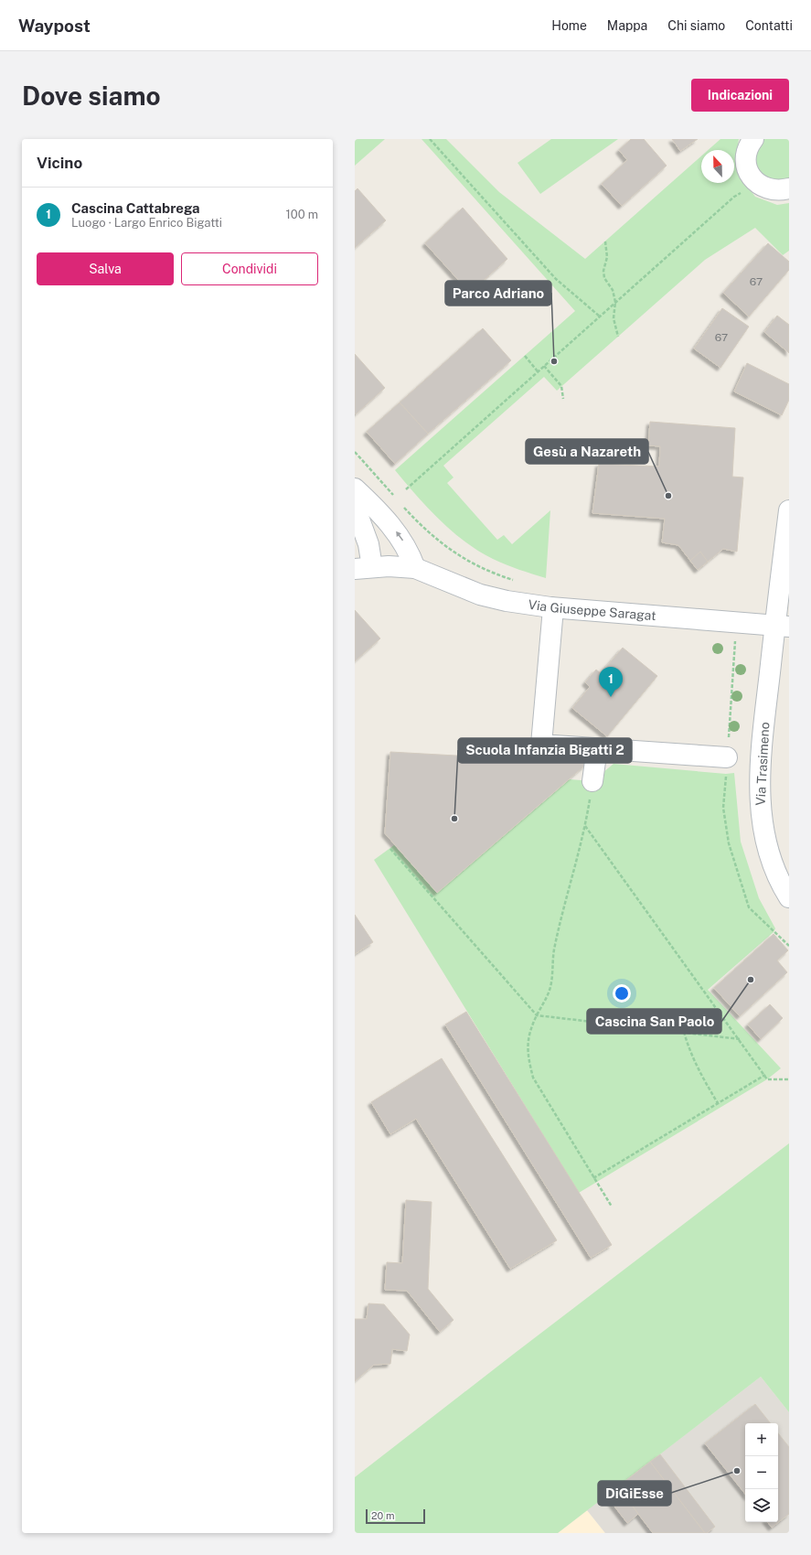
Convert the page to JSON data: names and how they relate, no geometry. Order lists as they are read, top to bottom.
{
  "streets": {
    "street": ["Via Giuseppe Saragat", "Via Trasimeno"]
  },
  "crossings": [
    ["Via Giuseppe Saragat", "Via Trasimeno"]
  ],
  "places": [
    "Parco Adriano",
    "Gesù a Nazareth",
    "Scuola Infanzia Bigatti 2",
    "Cascina San Paolo",
    "DiGiEsse"
  ],
  "house_numbers": ["67", "67"],
  "scale_bar": "20 m",
  "north": "top",
  "page": {
    "header": "Waypost",
    "nav": [
      "Home",
      "Mappa",
      "Chi siamo",
      "Contatti"
    ],
    "buttons": [
      "Indicazioni",
      ["Salva", "Condividi"]
    ],
    "title": "Dove siamo",
    "heading": "Vicino",
    "list": [
      {
        "mark": "1",
        "name": "Cascina Cattabrega",
        "note": "Luogo · Largo Enrico Bigatti",
        "value": "100 m"
      }
    ],
    "pins": "1",
    "map_buttons": ["+", "−"],
    "scale": "20 m"
  }
}
